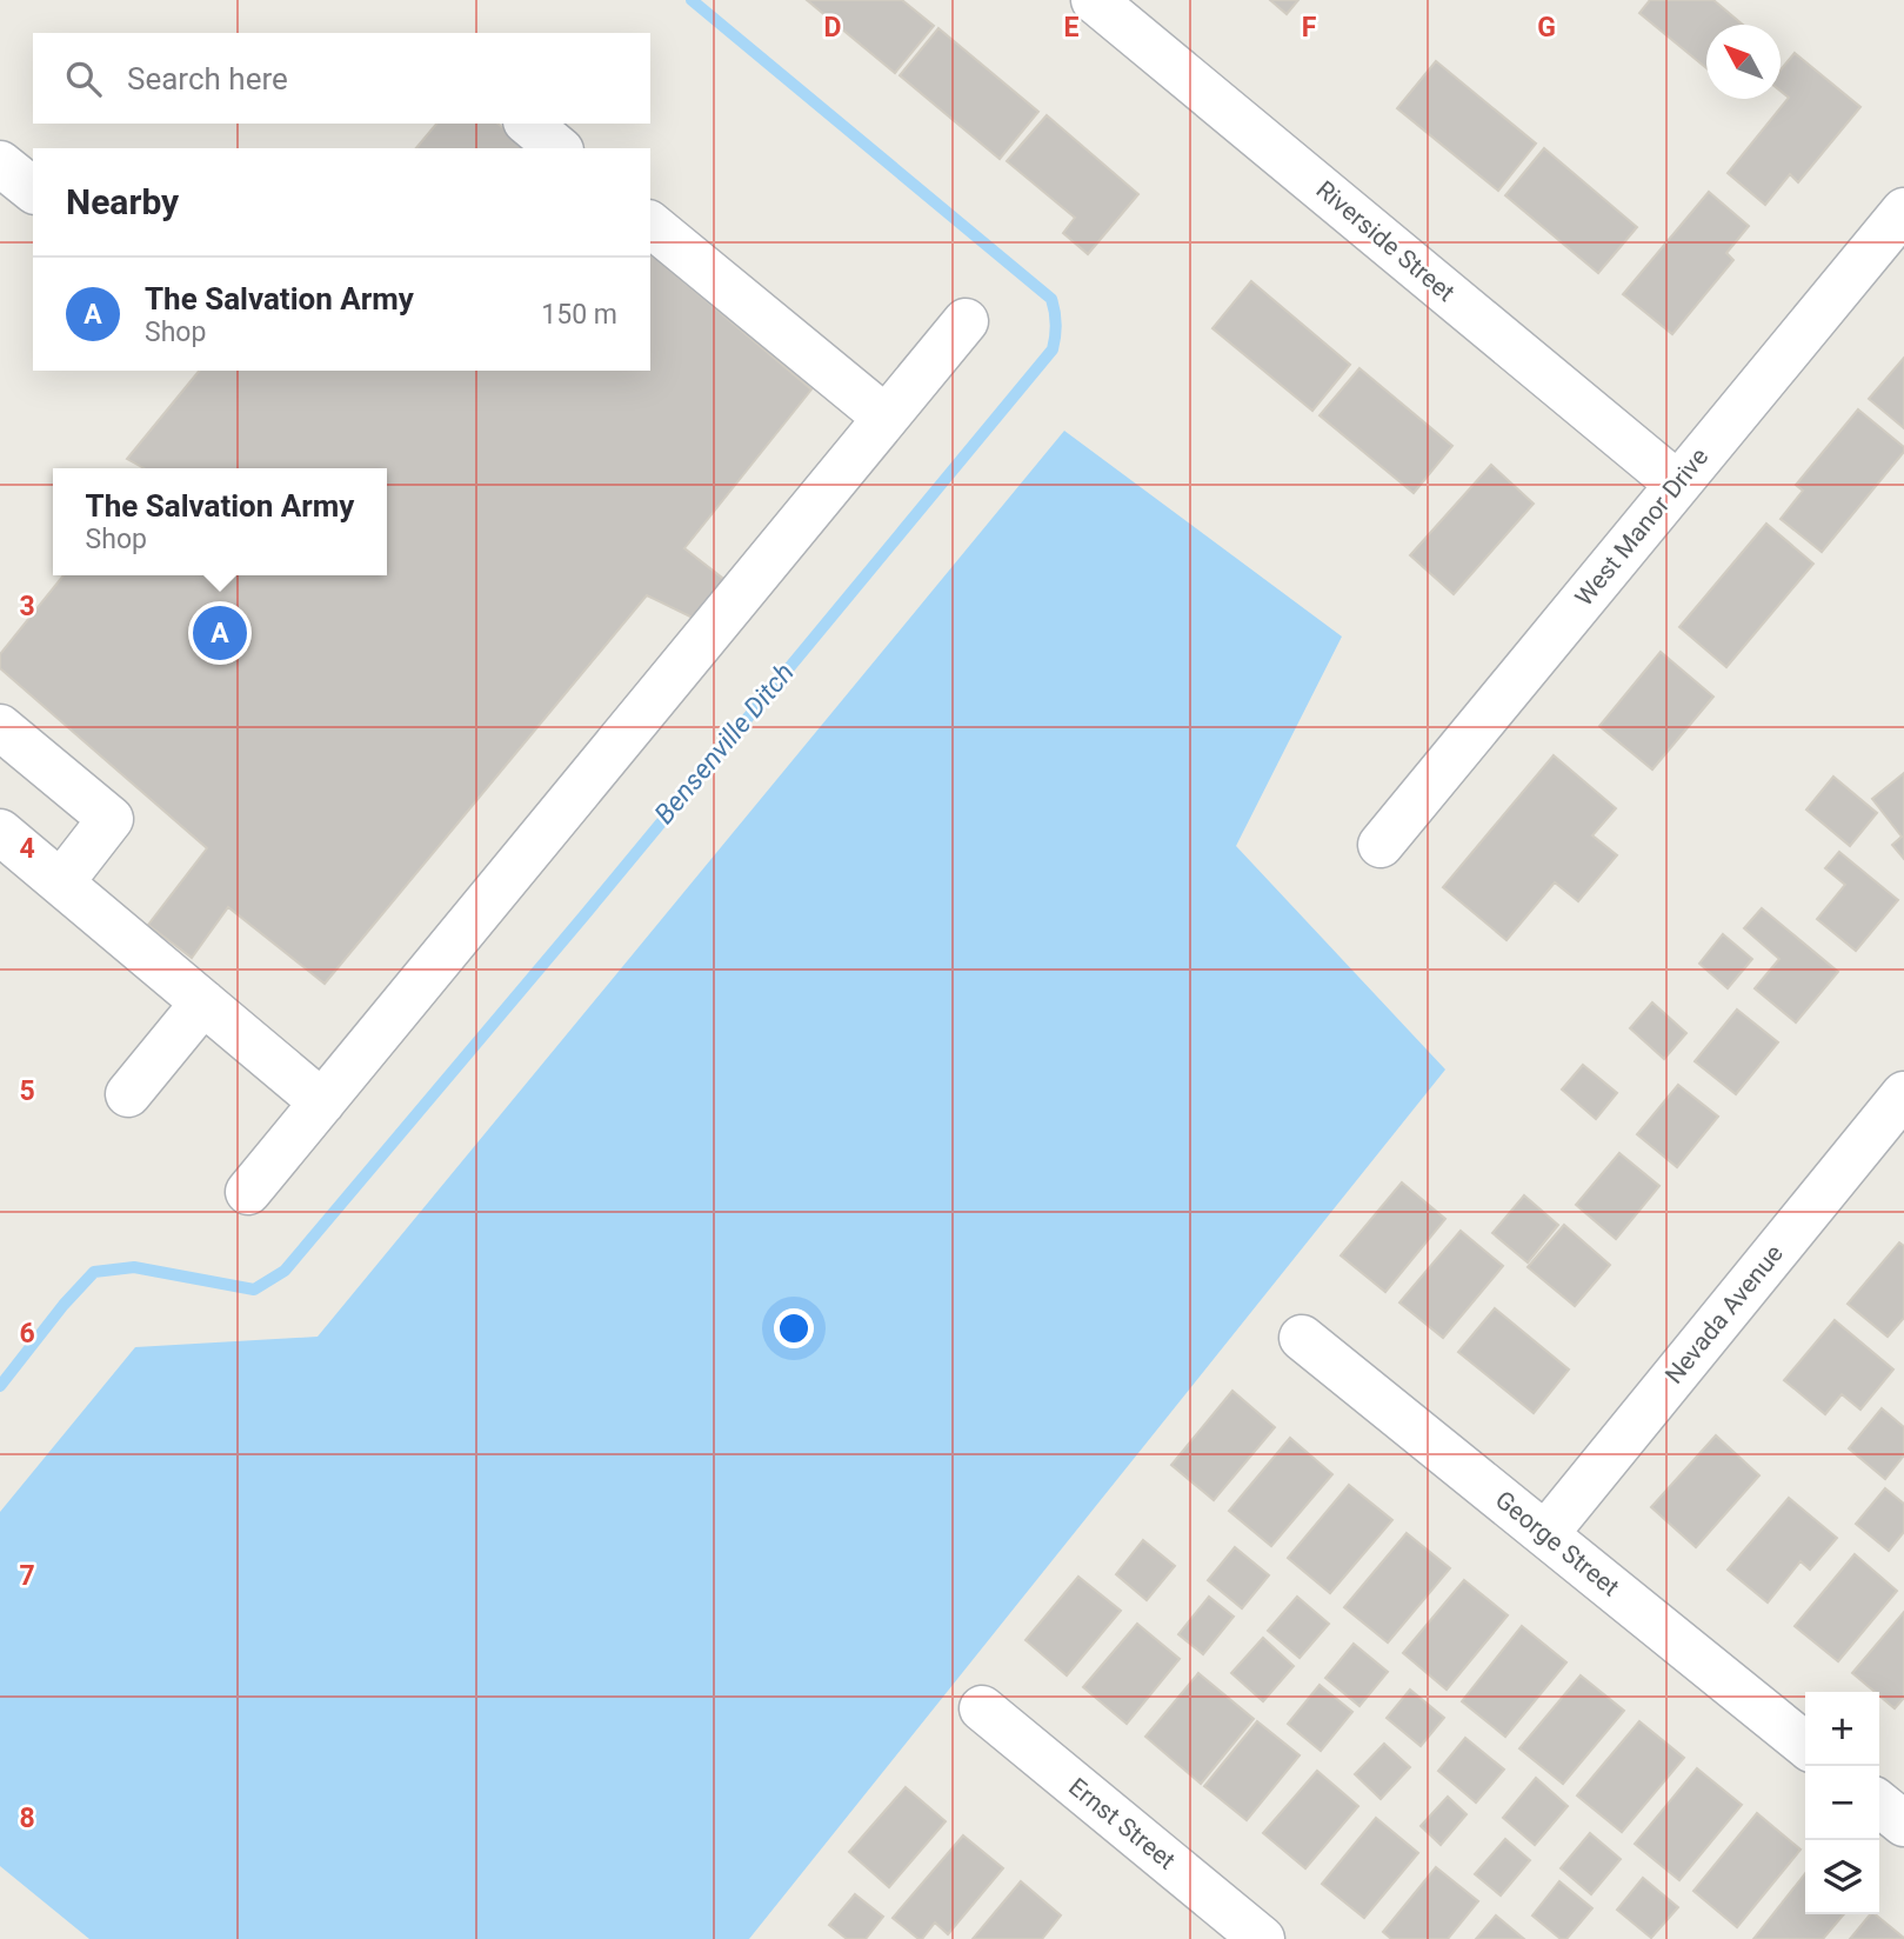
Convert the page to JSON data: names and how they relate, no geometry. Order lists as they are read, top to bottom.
{
  "streets": {
    "street": [
      "Riverside Street",
      "West Manor Drive",
      "Nevada Avenue",
      "George Street",
      "Ernst Street"
    ]
  },
  "crossings": [
    ["Riverside Street", "West Manor Drive"],
    ["Nevada Avenue", "George Street"]
  ],
  "water": ["Bensenville Ditch"],
  "north": "top left",
  "page": {
    "search": "Search here",
    "heading": "Nearby",
    "list": [
      {
        "mark": "A",
        "name": "The Salvation Army",
        "note": "Shop",
        "value": "150 m"
      }
    ],
    "popup": ["The Salvation Army", "Shop"],
    "pins": "A",
    "map_buttons": ["+", "−"]
  },
  "grid": {
    "columns": [
      "D",
      "E",
      "F",
      "G"
    ],
    "rows": [
      "3",
      "4",
      "5",
      "6",
      "7",
      "8"
    ]
  }
}
